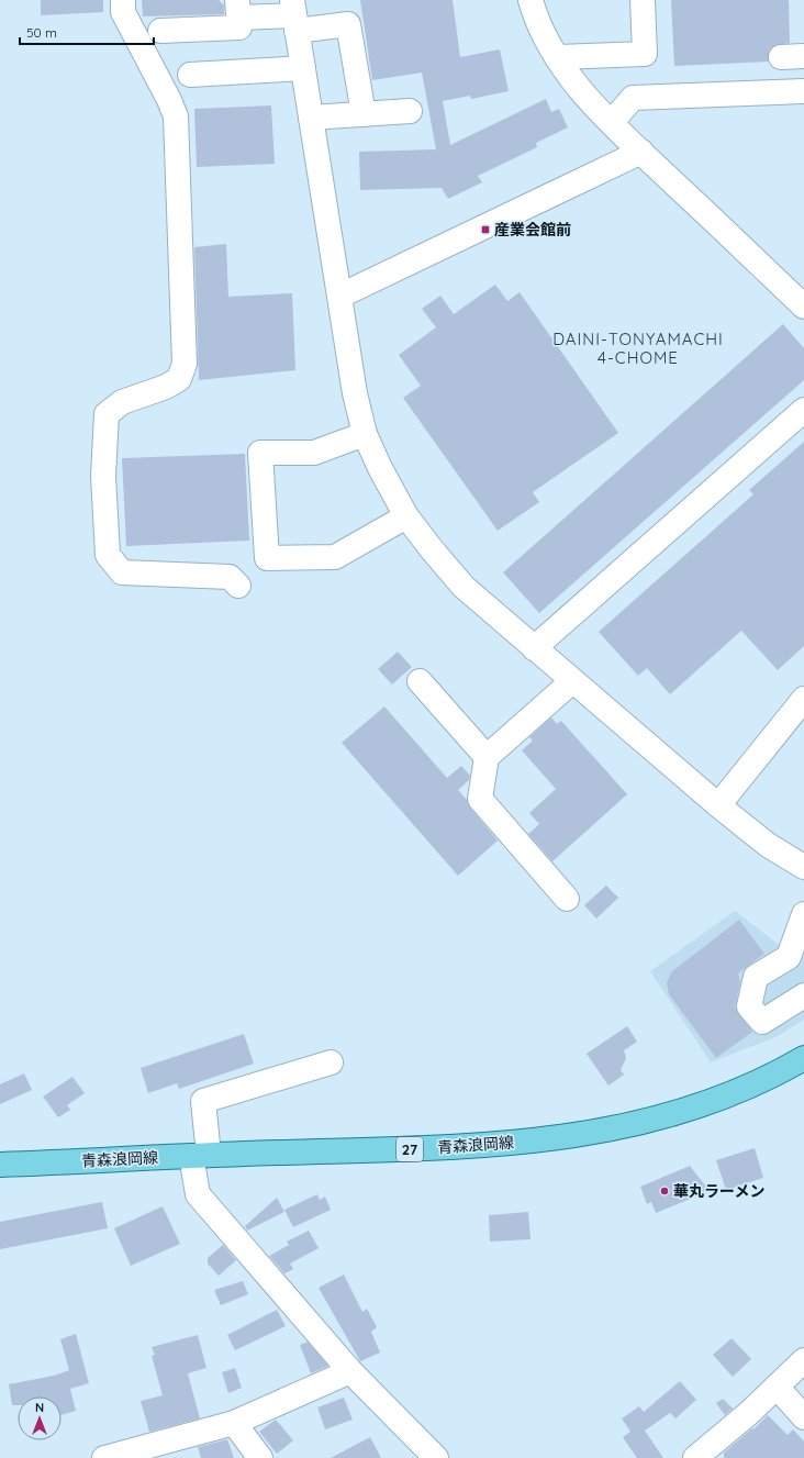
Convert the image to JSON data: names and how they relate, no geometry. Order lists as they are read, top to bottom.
{
  "streets": {
    "main road": ["青森浪岡線", "27"]
  },
  "districts": ["DAINI-TONYAMACHI 4-CHOME"],
  "places": {
    "transit": ["産業会館前"],
    "other": ["華丸ラーメン"]
  },
  "scale_bar": "50 m",
  "north": "top"
}
